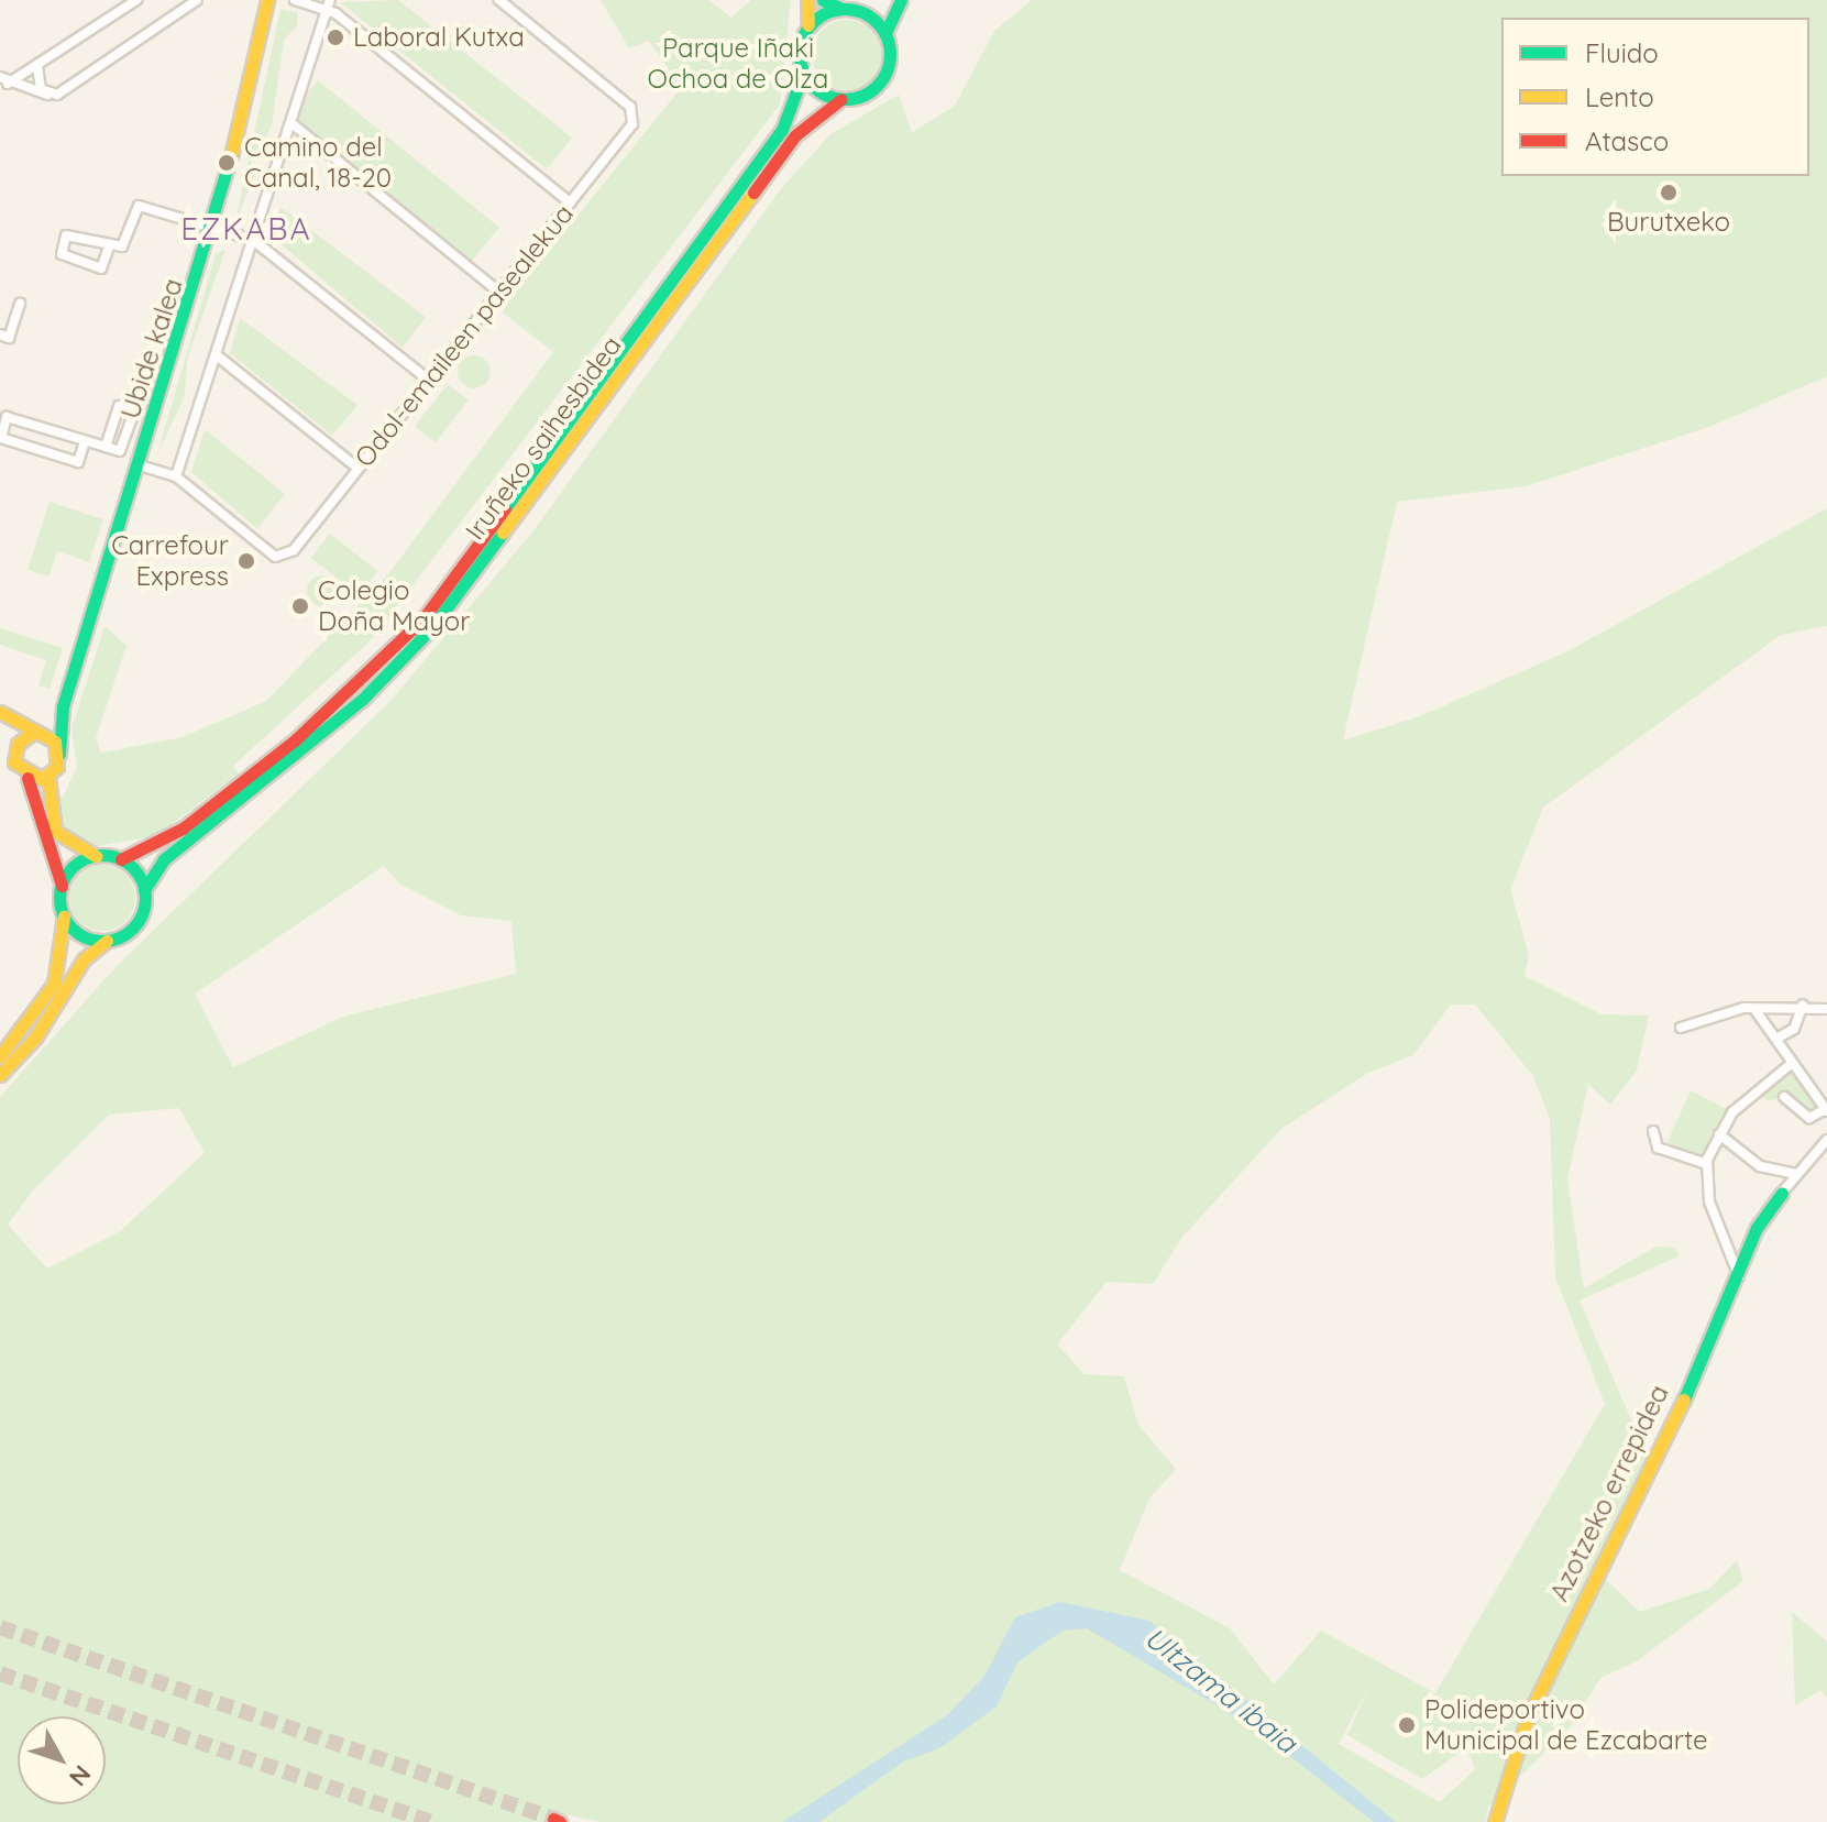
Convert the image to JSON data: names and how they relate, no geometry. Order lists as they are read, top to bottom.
{
  "streets": {
    "main road": ["Ubide kalea", "Iruñeko saihesbidea", "Azotzeko errepidea"],
    "street": ["Odol-emaileen pasealekua"]
  },
  "crossings": [
    ["Odol-emaileen pasealekua", "Ubide kalea"]
  ],
  "districts": ["EZKABA"],
  "water": ["Ultzama ibaia"],
  "parks": ["Parque Iñaki Ochoa de Olza"],
  "places": [
    "Laboral Kutxa",
    "Camino del Canal, 18-20",
    "Burutxeko",
    "Carrefour Express",
    "Colegio Doña Mayor",
    "Polideportivo Municipal de Ezcabarte"
  ],
  "legend": ["Fluido", "Lento", "Atasco"],
  "north": "bottom right"
}
